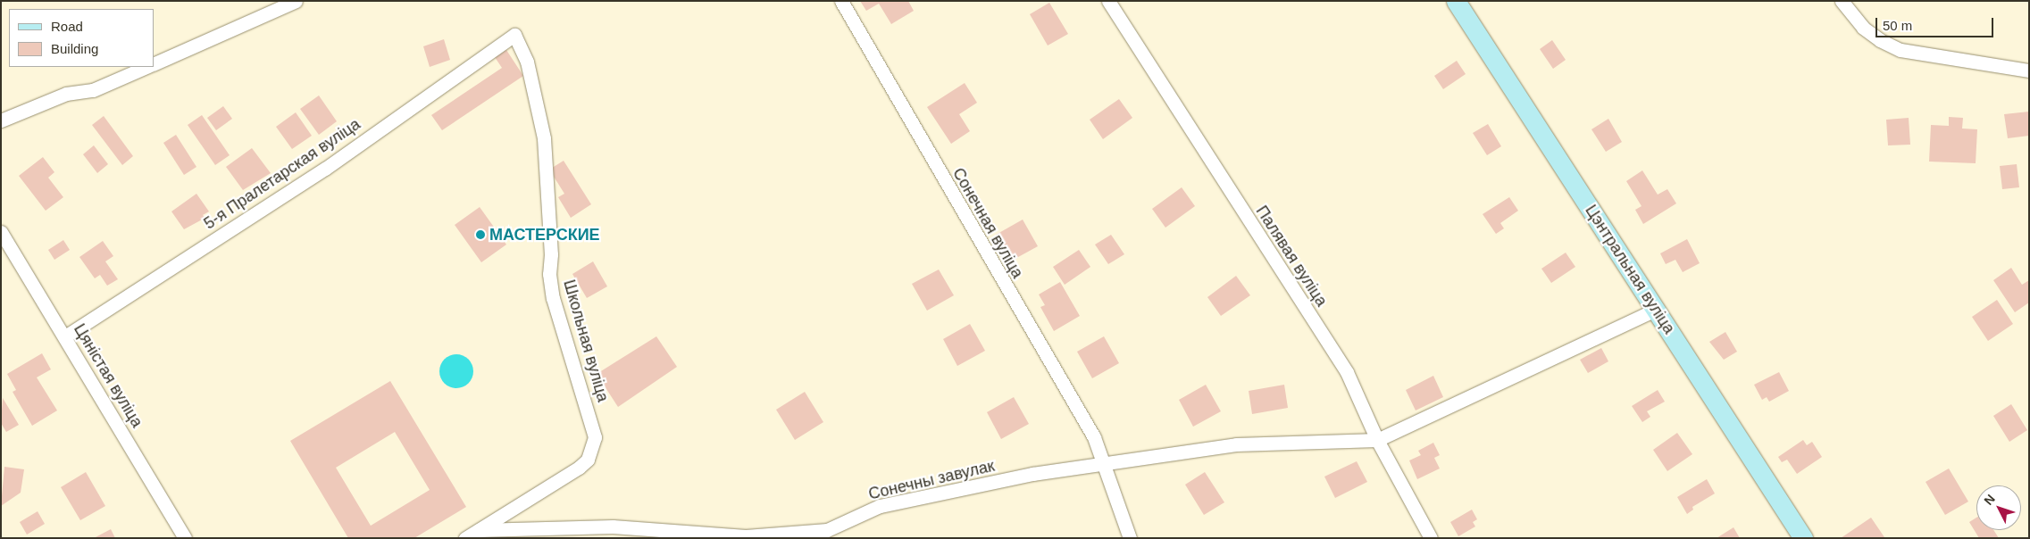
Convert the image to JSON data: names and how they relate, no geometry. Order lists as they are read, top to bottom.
{
  "streets": {
    "street": [
      "5-я Пралетарская вуліца",
      "Сонечная вуліца",
      "Палявая вуліца",
      "Цэнтральная вуліца",
      "Школьная вуліца",
      "Цяністая вуліца",
      "Сонечны завулак"
    ]
  },
  "crossings": [
    ["5-я Пралетарская вуліца", "Школьная вуліца"],
    ["5-я Пралетарская вуліца", "Цяністая вуліца"],
    ["Сонечная вуліца", "Сонечны завулак"],
    ["Палявая вуліца", "Сонечны завулак"],
    ["Школьная вуліца", "Сонечны завулак"]
  ],
  "places": ["МАСТЕРСКИЕ"],
  "legend": ["Road", "Building"],
  "scale_bar": "50 m",
  "north": "top left"
}
